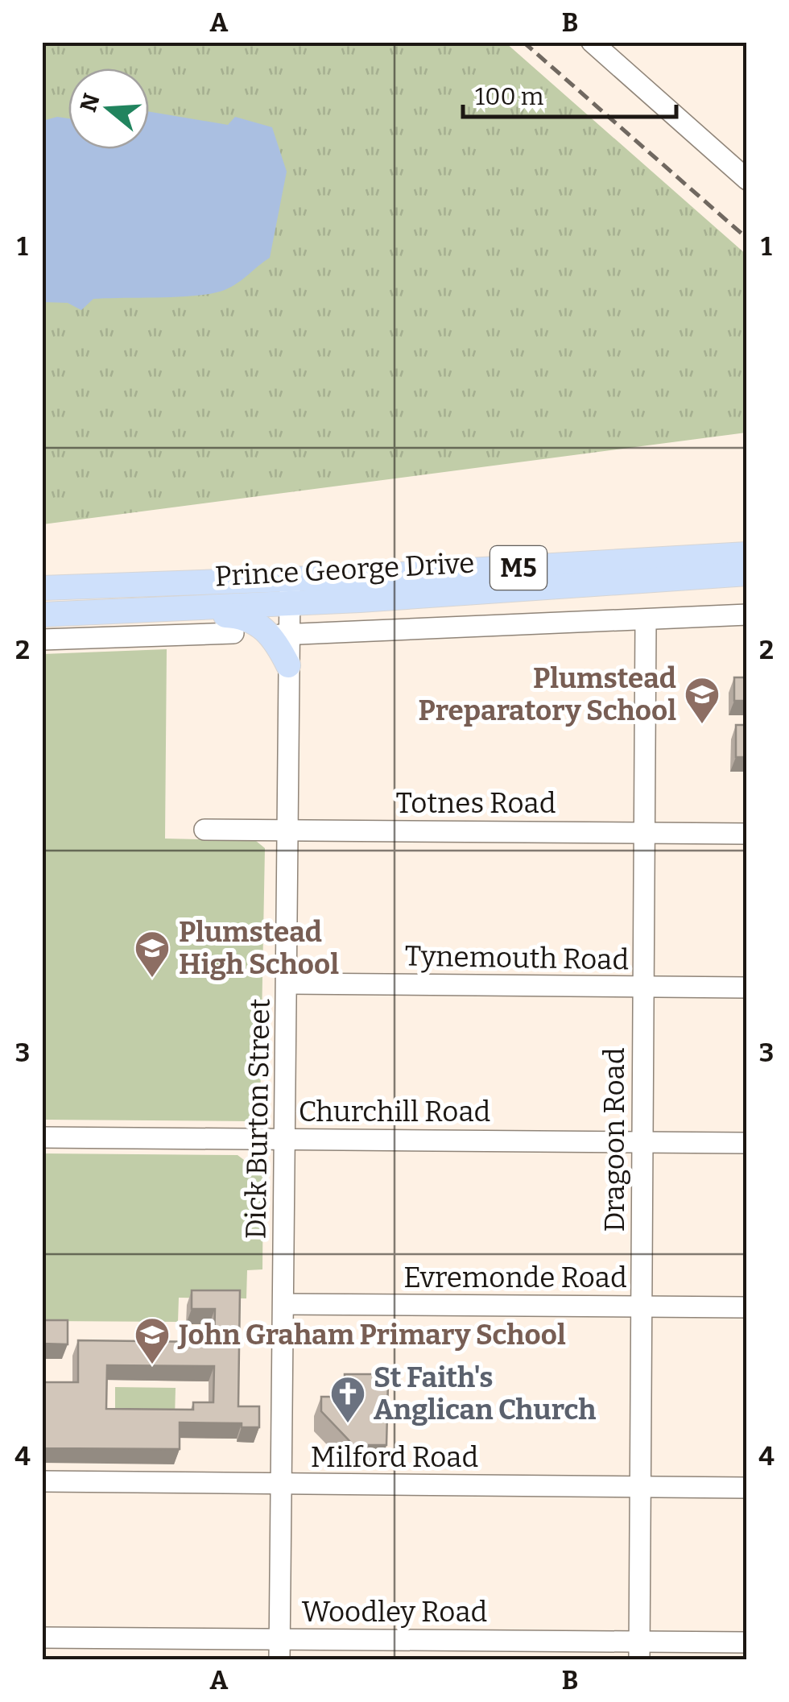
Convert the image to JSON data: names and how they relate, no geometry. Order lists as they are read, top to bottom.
{
  "streets": {
    "main road": ["M5", "Prince George Drive"],
    "street": [
      "Totnes Road",
      "Tynemouth Road",
      "Churchill Road",
      "Dick Burton Street",
      "Dragoon Road",
      "Evremonde Road",
      "Milford Road",
      "Woodley Road"
    ]
  },
  "crossings": [
    ["Totnes Road", "Dick Burton Street"],
    ["Totnes Road", "Dragoon Road"],
    ["Tynemouth Road", "Dick Burton Street"],
    ["Tynemouth Road", "Dragoon Road"],
    ["Churchill Road", "Dick Burton Street"],
    ["Churchill Road", "Dragoon Road"],
    ["Dick Burton Street", "Evremonde Road"],
    ["Dick Burton Street", "Milford Road"],
    ["Dick Burton Street", "Woodley Road"],
    ["Dragoon Road", "Evremonde Road"],
    ["Dragoon Road", "Milford Road"],
    ["Dragoon Road", "Woodley Road"]
  ],
  "places": {
    "school or university": ["Plumstead Preparatory School", "Plumstead High School", "John Graham Primary School"],
    "church": ["St Faith's Anglican Church"]
  },
  "scale_bar": "100 m",
  "north": "left",
  "grid": {
    "columns": ["A", "B"],
    "rows": [
      "1",
      "2",
      "3",
      "4"
    ]
  }
}
